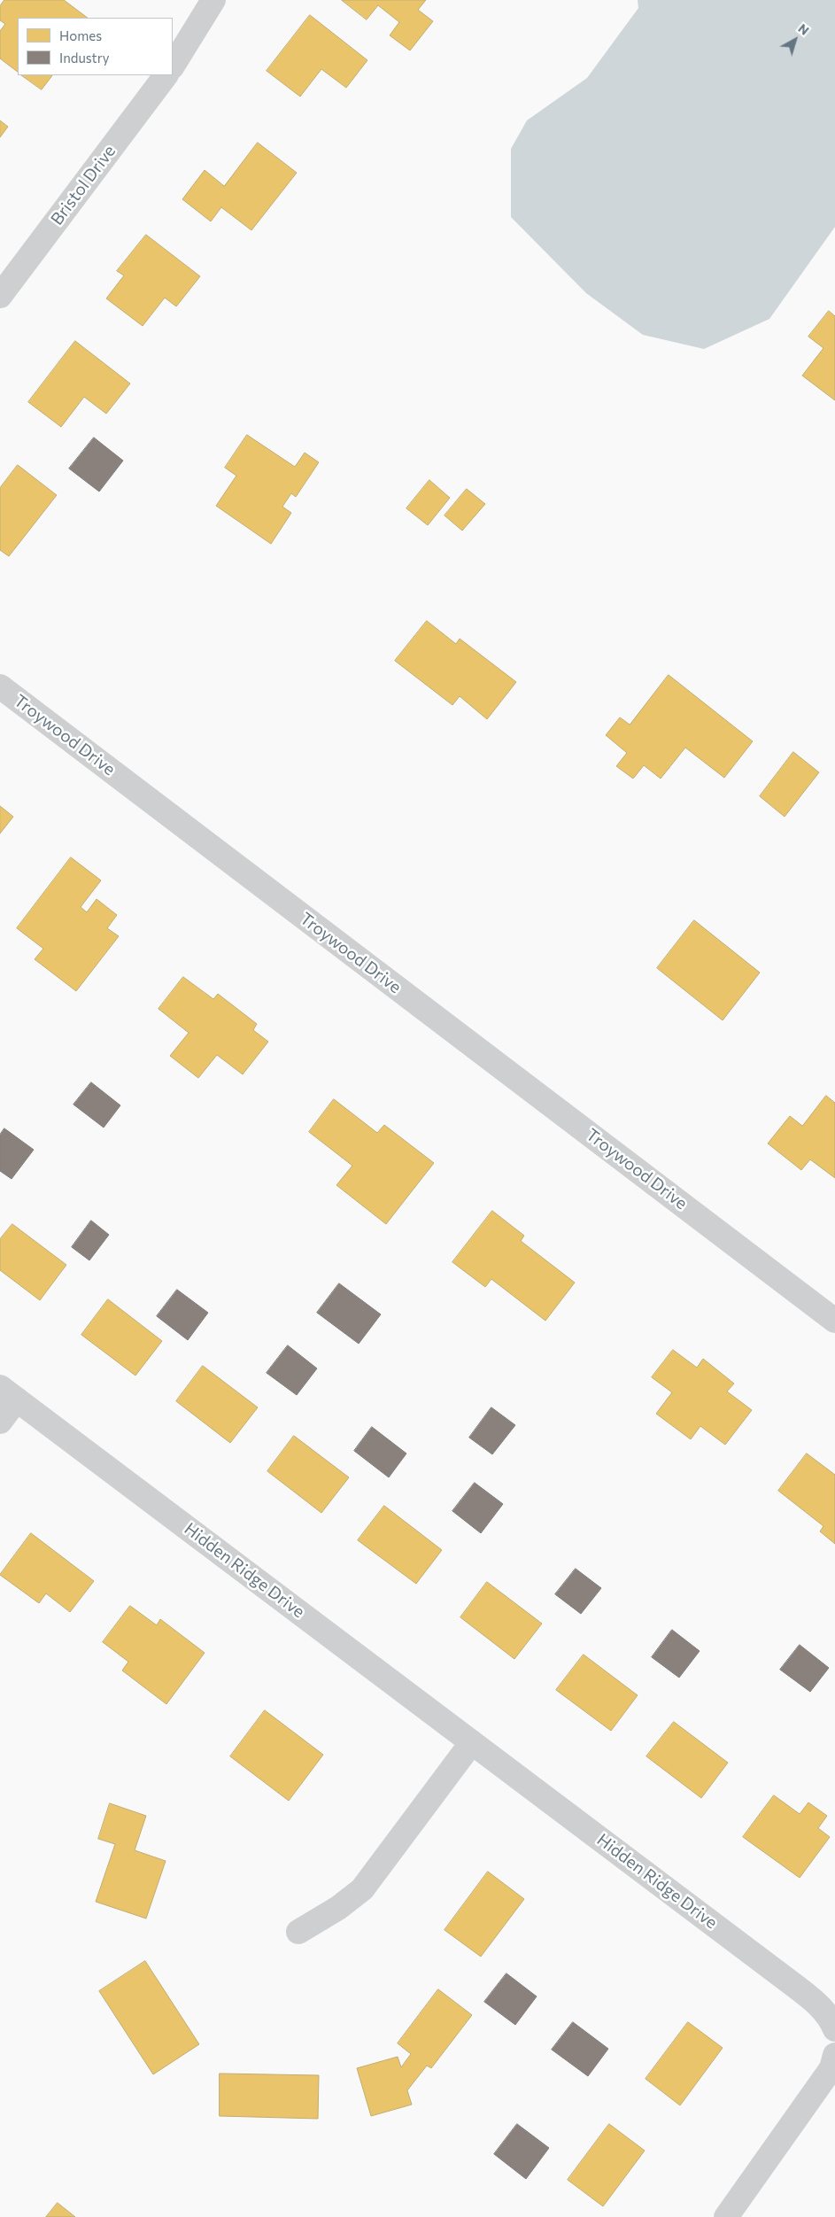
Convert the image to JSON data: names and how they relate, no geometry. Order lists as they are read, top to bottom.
{
  "streets": {
    "street": ["Bristol Drive", "Troywood Drive", "Hidden Ridge Drive"]
  },
  "legend": ["Homes", "Industry"],
  "north": "top right"
}
